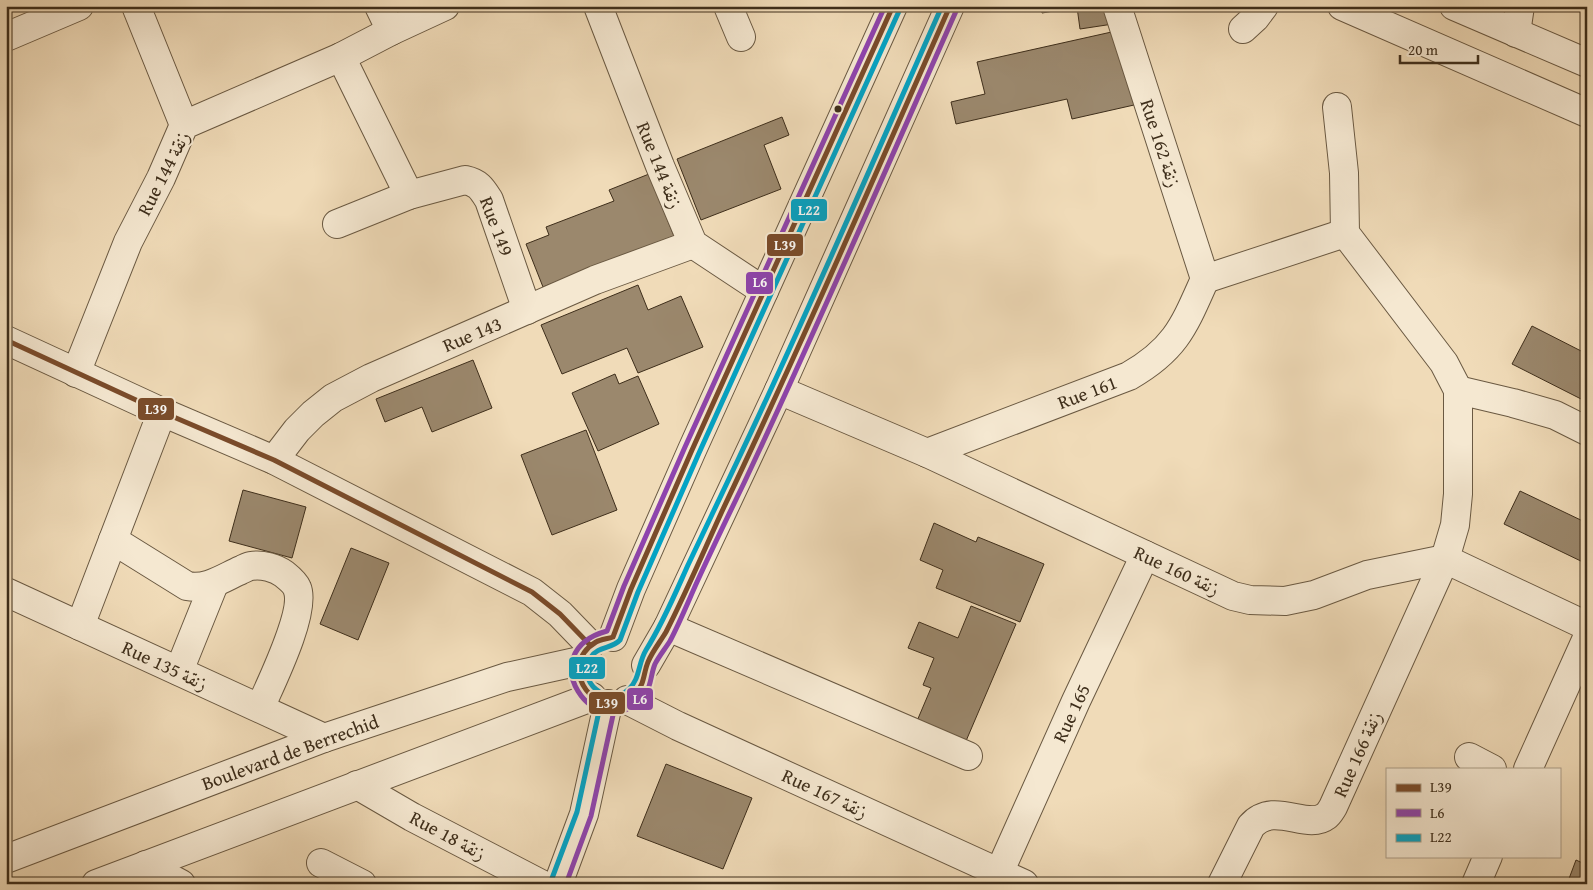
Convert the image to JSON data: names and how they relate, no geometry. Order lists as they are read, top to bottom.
{
  "streets": {
    "street": [
      "Rue 162 زنقة",
      "Rue 144 زنقة",
      "Rue 149",
      "Rue 143",
      "Rue 161",
      "Rue 160 زنقة",
      "Rue 135 زنقة",
      "Rue 165",
      "Boulevard de Berrechid",
      "Rue 166 زنقة",
      "Rue 167 زنقة",
      "Rue 18 زنقة"
    ]
  },
  "crossings": [
    ["Rue 162 زنقة", "Rue 161"],
    ["Rue 144 زنقة", "Rue 143"],
    ["Rue 149", "Rue 143"],
    ["Rue 161", "Rue 160 زنقة"],
    ["Rue 160 زنقة", "Rue 165"],
    ["Rue 160 زنقة", "Rue 166 زنقة"],
    ["Rue 135 زنقة", "Boulevard de Berrechid"],
    ["Rue 165", "Rue 167 زنقة"],
    ["Boulevard de Berrechid", "Rue 167 زنقة"]
  ],
  "lines": ["transit line L39", "transit line L6", "transit line L22"],
  "legend": ["L39", "L6", "L22"],
  "scale_bar": "20 m"
}
